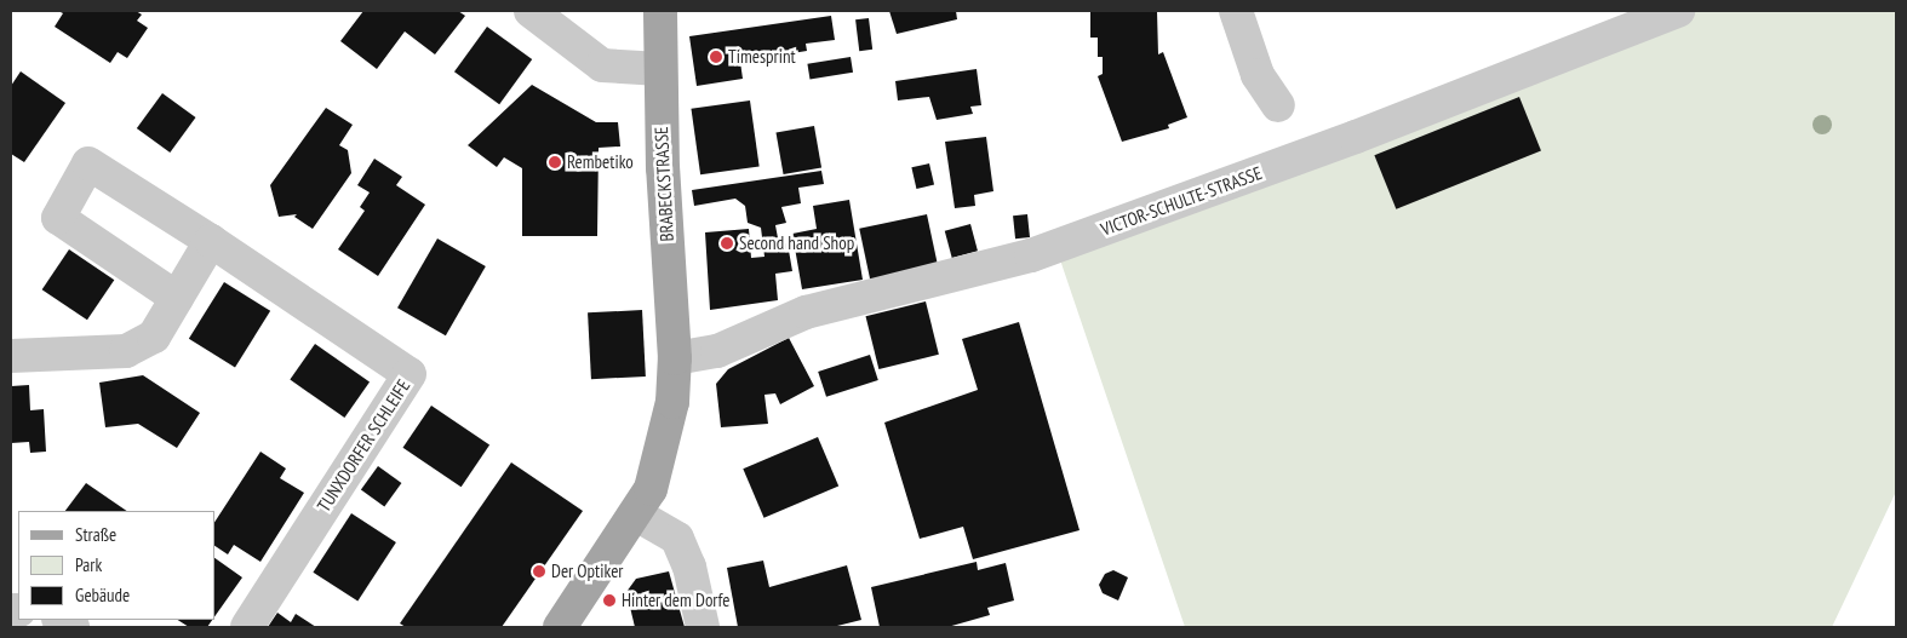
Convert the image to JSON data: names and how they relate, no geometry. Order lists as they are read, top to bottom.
{
  "streets": {
    "main road": ["BRABECKSTRASSE"],
    "street": ["VICTOR-SCHULTE-STRASSE", "TUNXDORFER SCHLEIFE"]
  },
  "crossings": [
    ["BRABECKSTRASSE", "VICTOR-SCHULTE-STRASSE"]
  ],
  "places": [
    "Timesprint",
    "Rembetiko",
    "Second hand Shop",
    "Der Optiker",
    "Hinter dem Dorfe"
  ],
  "legend": ["Straße", "Park", "Gebäude"]
}
